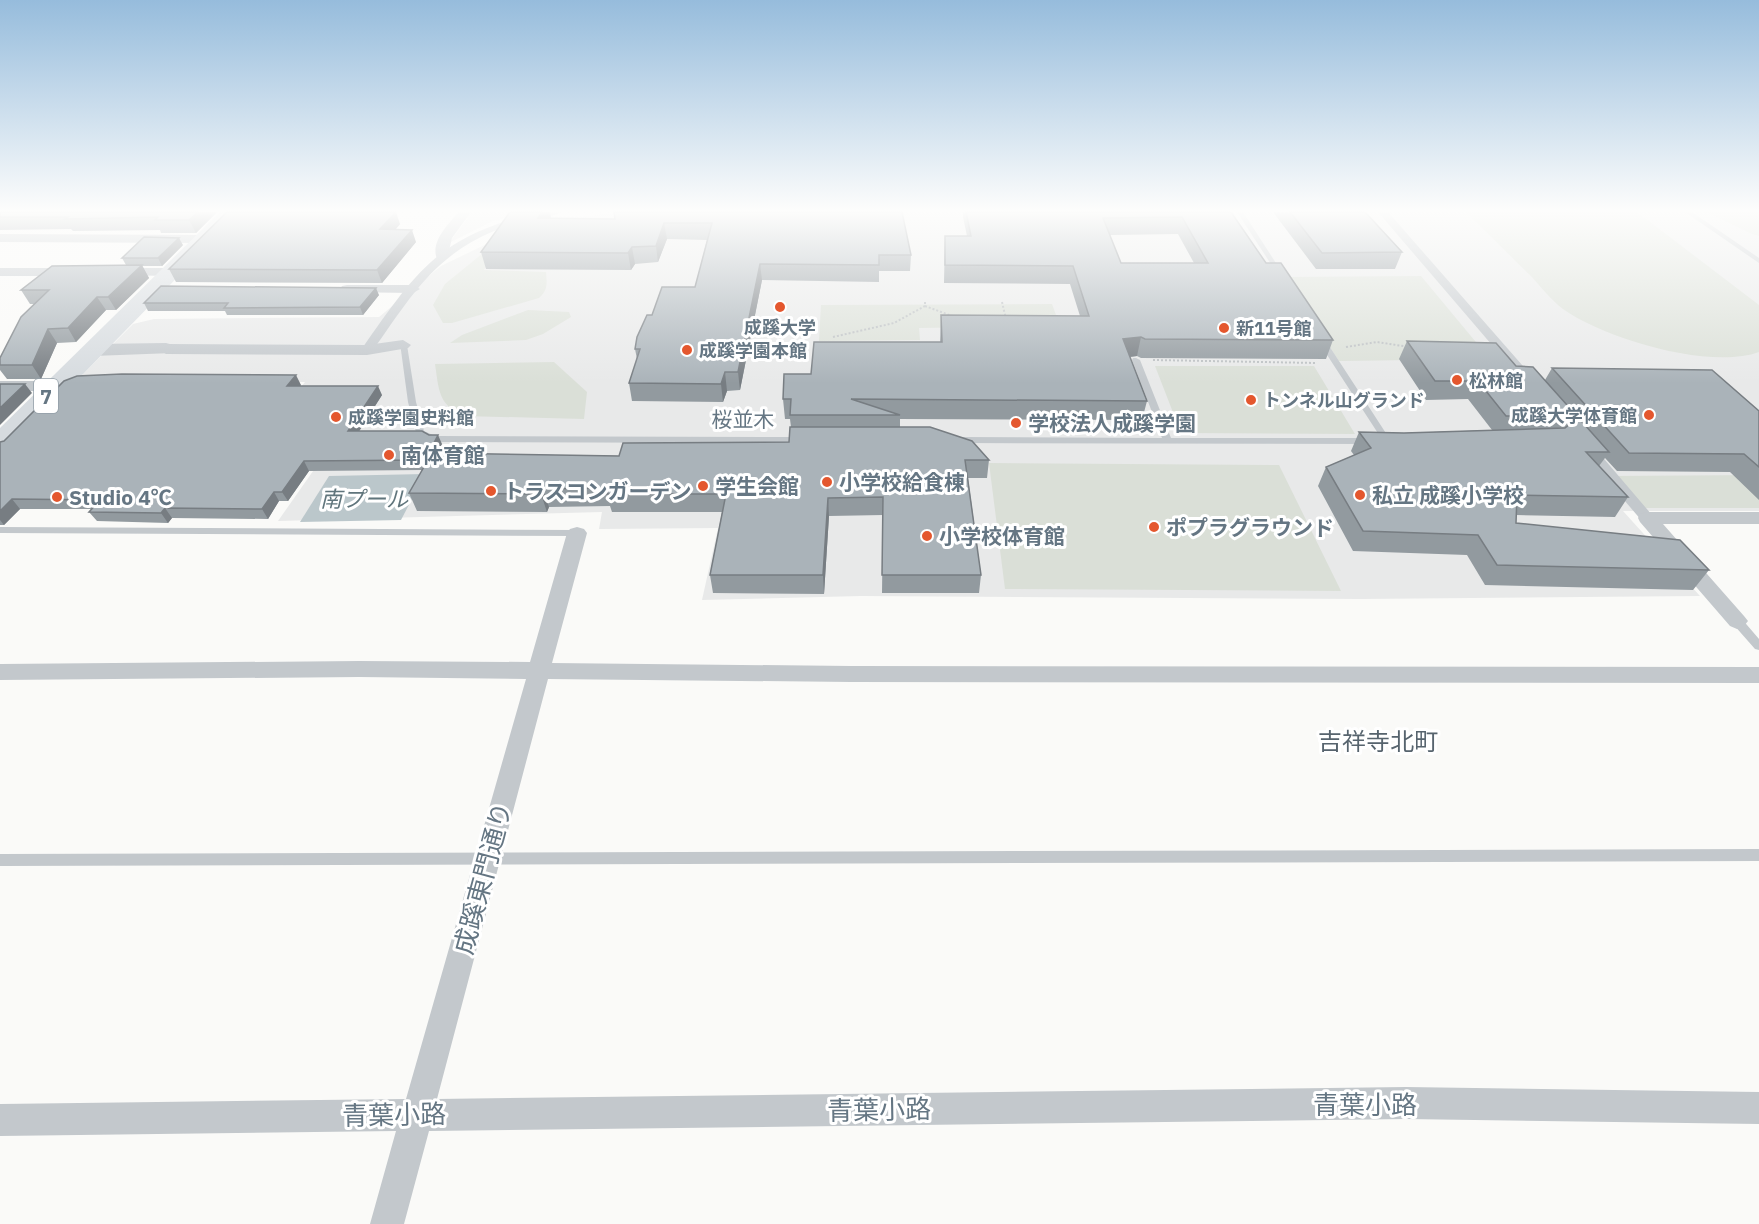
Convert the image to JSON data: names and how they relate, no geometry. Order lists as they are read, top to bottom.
{
  "streets": {
    "main road": ["7"],
    "street": ["成蹊東門通り", "青葉小路"],
    "lane": ["桜並木"]
  },
  "crossings": [
    ["成蹊東門通り", "青葉小路"]
  ],
  "districts": ["吉祥寺北町"],
  "water": ["南プール"],
  "places": [
    "成蹊大学",
    "新11号館",
    "成蹊学園本館",
    "松林館",
    "トンネル山グランド",
    "成蹊大学体育館",
    "成蹊学園史料館",
    "学校法人成蹊学園",
    "南体育館",
    "小学校給食棟",
    "学生会館",
    "トラスコンガーデン",
    "私立 成蹊小学校",
    "Studio 4℃",
    "ポプラグラウンド",
    "小学校体育館"
  ]
}
